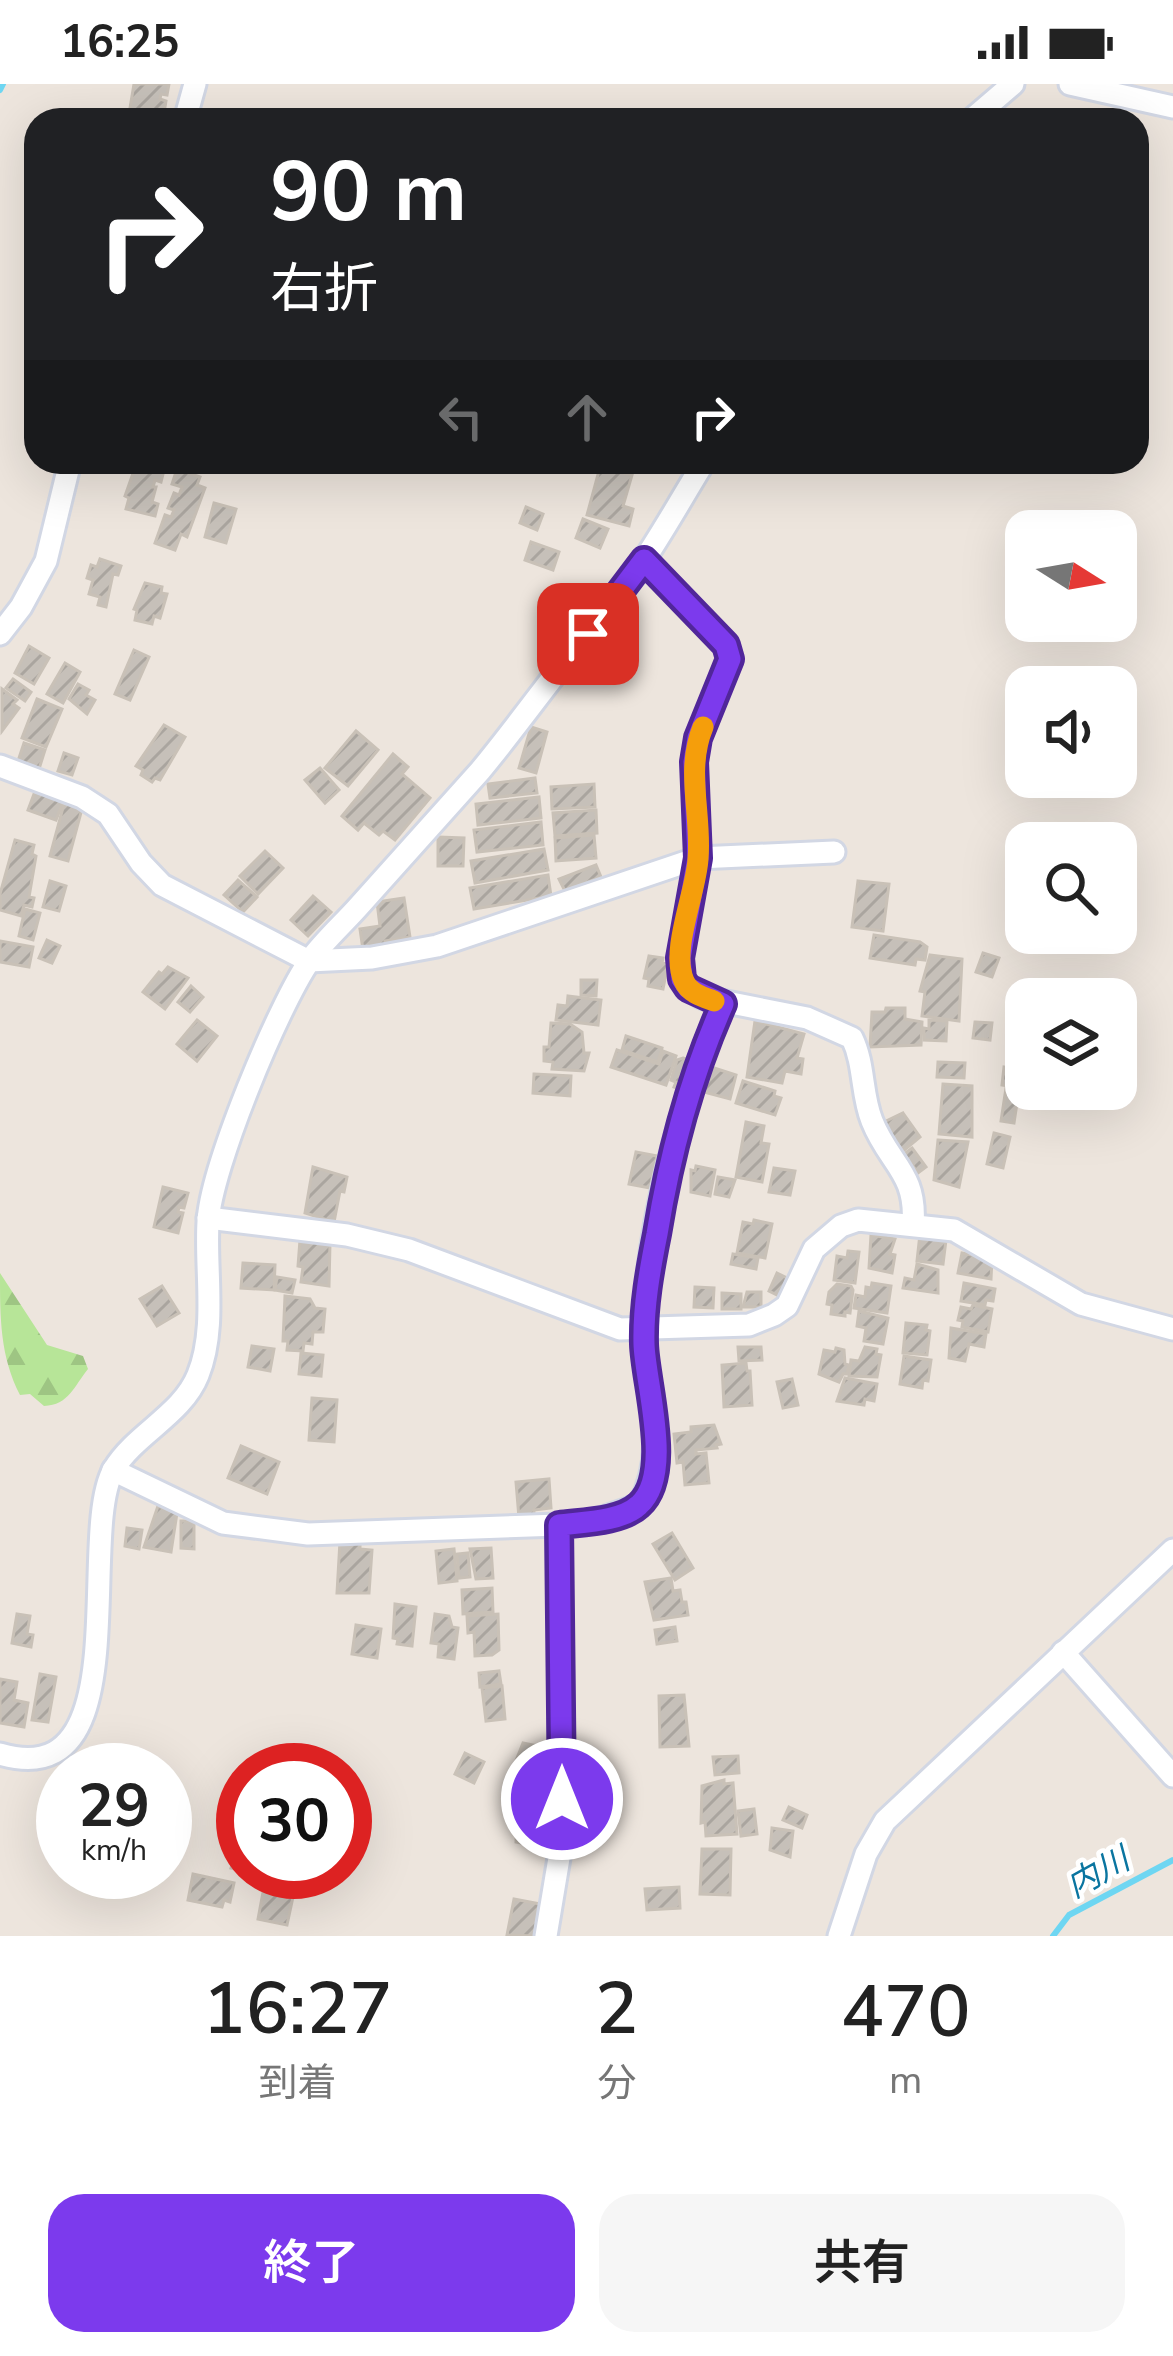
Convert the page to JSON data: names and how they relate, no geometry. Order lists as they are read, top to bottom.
{
  "water": ["内川"],
  "north": "right",
  "page": {
    "status": "16:25",
    "turn": ["90 m", "右折"],
    "speed": "29 km/h",
    "limit": "30",
    "eta": [
      "16:27",
      "到着",
      "2",
      "分",
      "470",
      "m"
    ],
    "buttons": ["終了", "共有"]
  }
}
